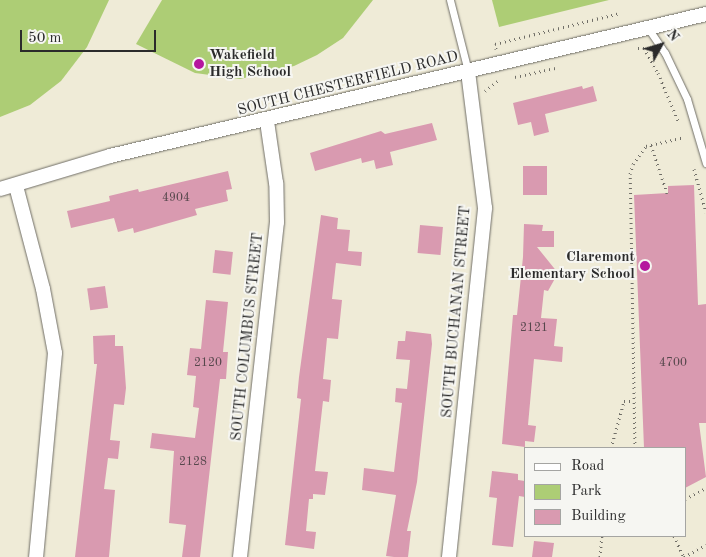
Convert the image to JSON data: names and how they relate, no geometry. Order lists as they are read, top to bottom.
{
  "streets": {
    "street": ["SOUTH CHESTERFIELD ROAD", "SOUTH BUCHANAN STREET", "SOUTH COLUMBUS STREET"]
  },
  "crossings": [
    ["SOUTH CHESTERFIELD ROAD", "SOUTH BUCHANAN STREET"],
    ["SOUTH CHESTERFIELD ROAD", "SOUTH COLUMBUS STREET"]
  ],
  "places": ["Wakefield High School", "Claremont Elementary School"],
  "house_numbers": [
    "4904",
    "2121",
    "2120",
    "4700",
    "2128"
  ],
  "legend": ["Road", "Park", "Building"],
  "scale_bar": "50 m",
  "north": "top right"
}
